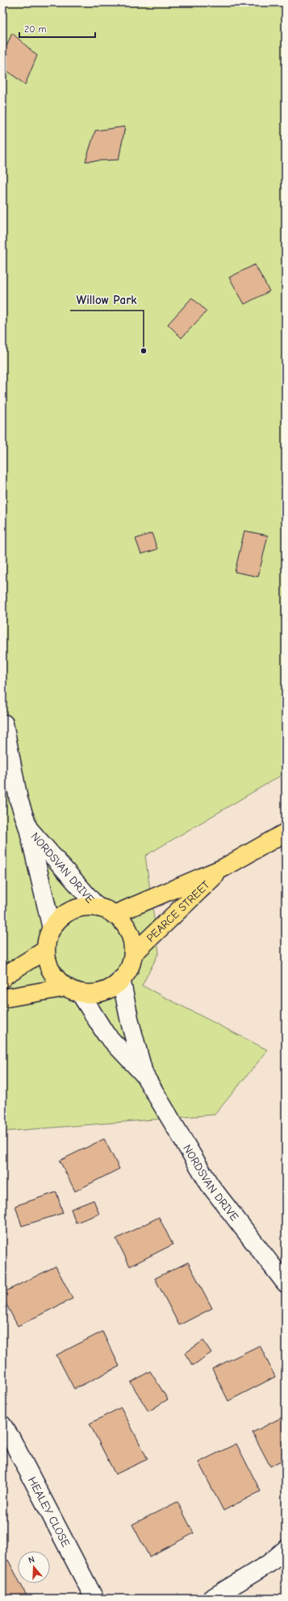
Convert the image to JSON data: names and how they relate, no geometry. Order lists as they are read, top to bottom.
{
  "streets": {
    "main road": ["PEARCE STREET"],
    "street": ["NORDSVAN DRIVE", "HEALEY CLOSE"]
  },
  "crossings": [
    ["NORDSVAN DRIVE", "PEARCE STREET"]
  ],
  "places": ["Willow Park"],
  "scale_bar": "20 m",
  "north": "top"
}
